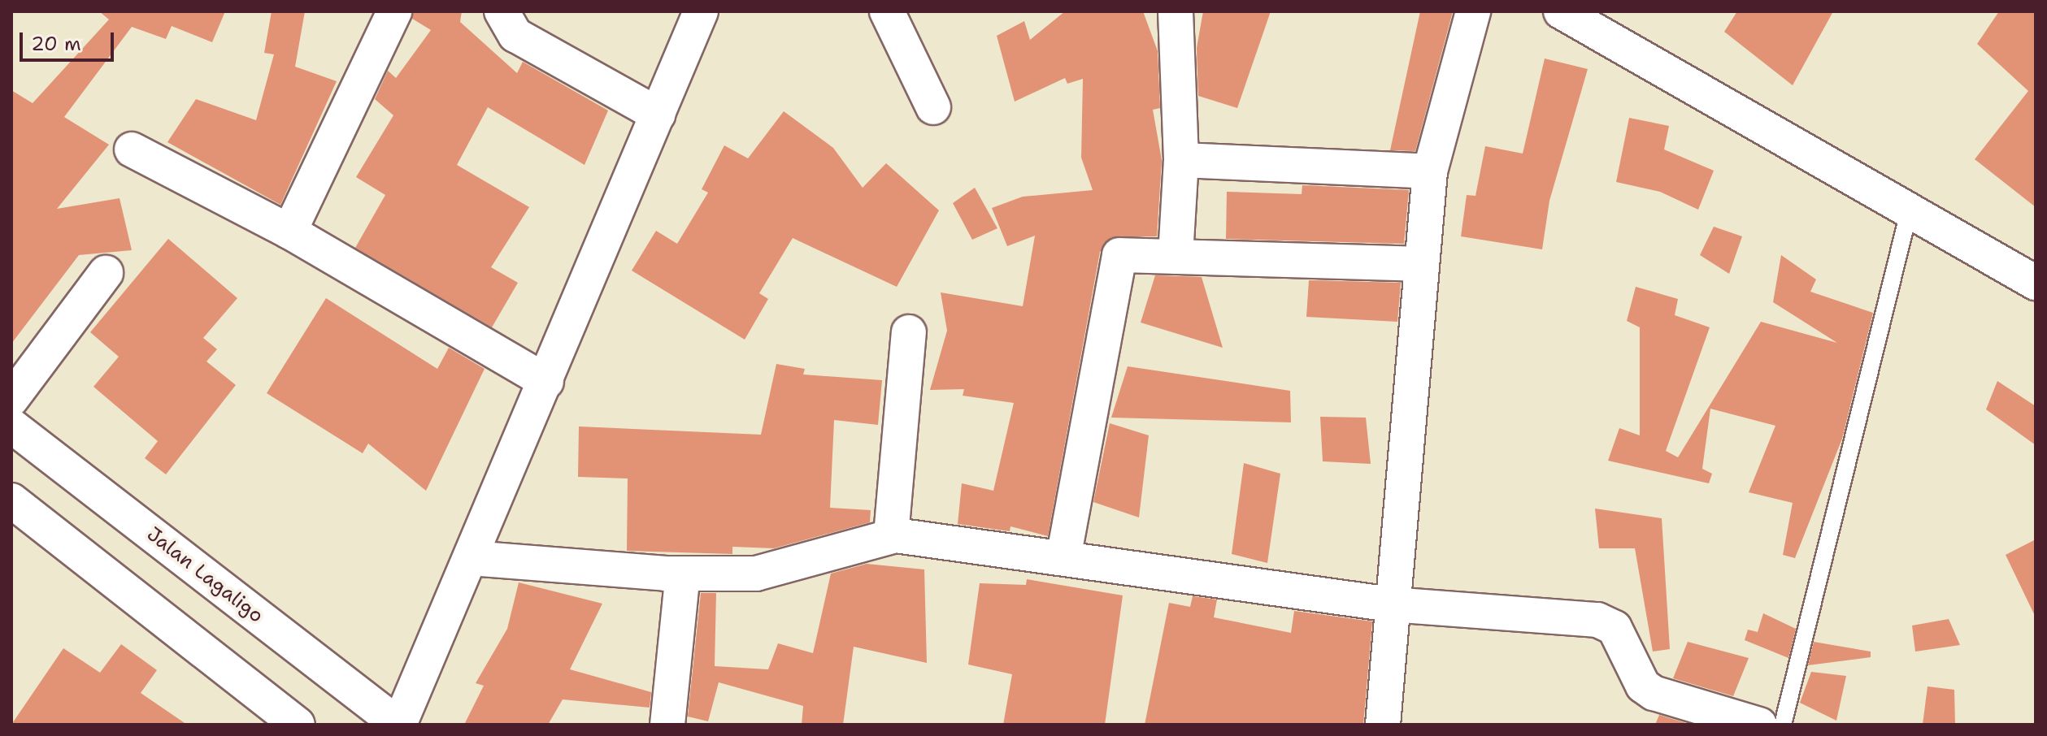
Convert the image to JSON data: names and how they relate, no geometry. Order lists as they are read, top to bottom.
{
  "streets": {
    "street": ["Jalan Lagaligo"]
  },
  "scale_bar": "20 m"
}
